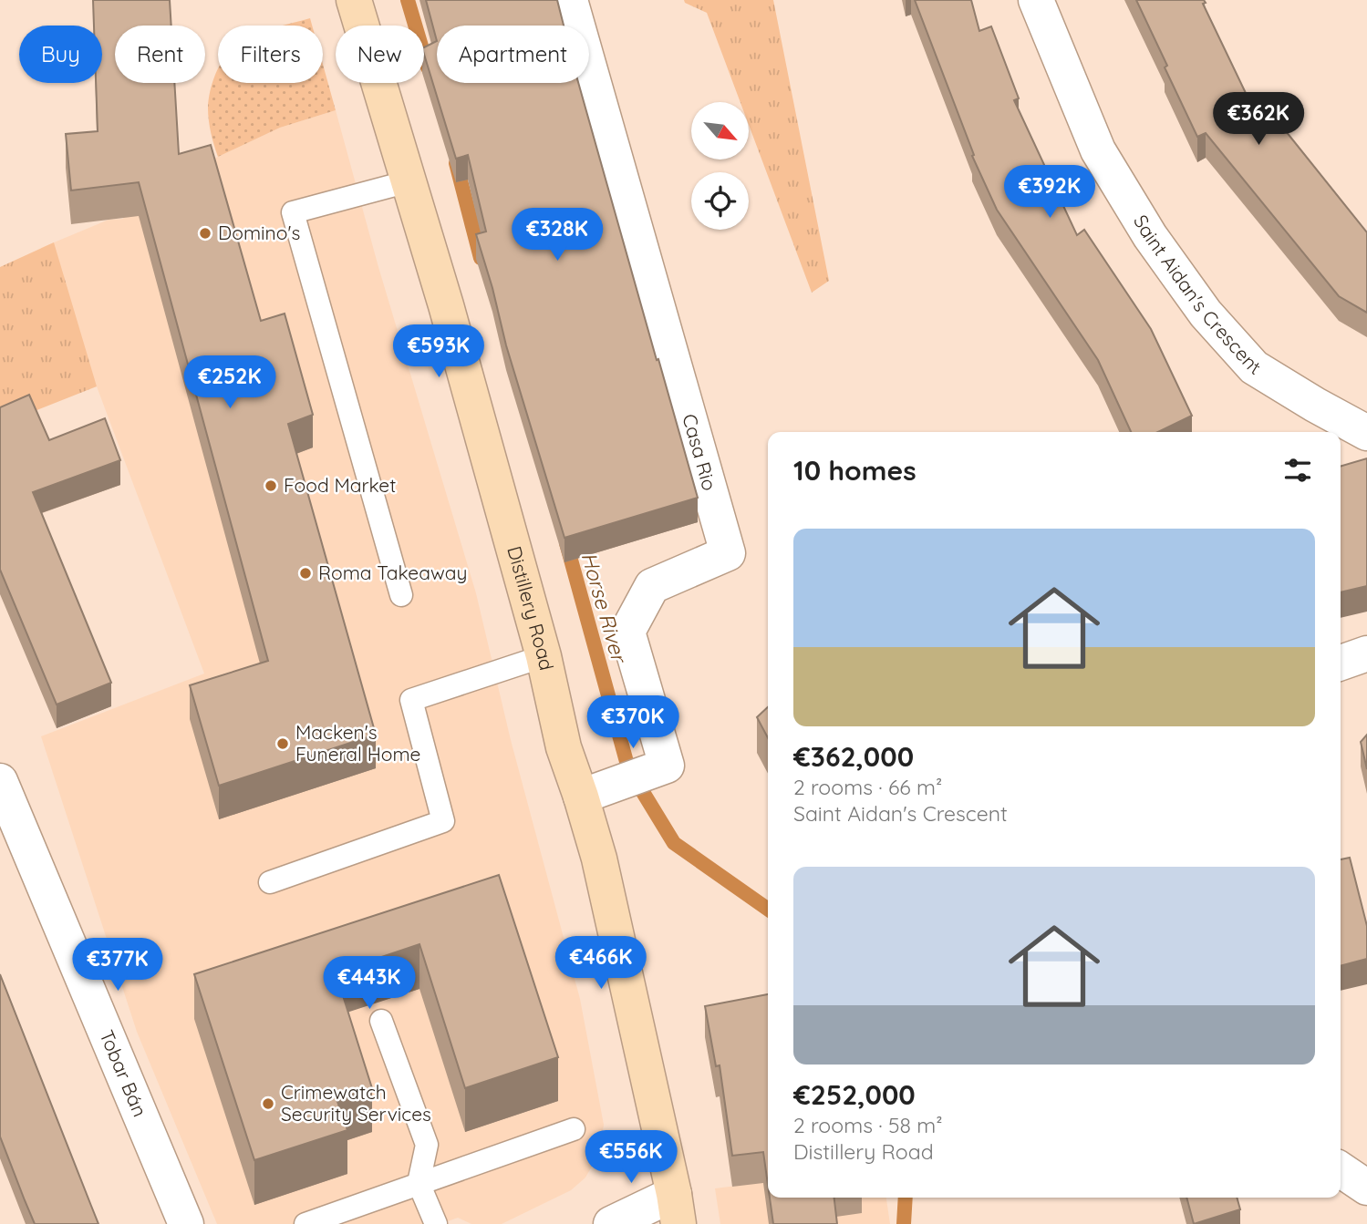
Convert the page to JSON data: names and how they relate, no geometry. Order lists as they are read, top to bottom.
{
  "streets": {
    "main road": ["Distillery Road"],
    "street": ["Saint Aidan's Crescent", "Casa Rio", "Tobar Bán"]
  },
  "crossings": [
    ["Casa Rio", "Distillery Road"]
  ],
  "water": ["Horse River"],
  "places": [
    "Domino's",
    "Food Market",
    "Roma Takeaway",
    "Macken's Funeral Home",
    "Crimewatch Security Services"
  ],
  "north": "bottom right",
  "page": {
    "chip": [
      "Buy",
      "Rent",
      "Filters",
      "New",
      "Apartment"
    ],
    "price": [
      "€362K",
      "€392K",
      "€328K",
      "€593K",
      "€252K",
      "€370K",
      "€466K",
      "€377K",
      "€443K",
      "€556K"
    ],
    "heading": "10 homes",
    "list": [
      {
        "name": "€362,000",
        "note": "2 rooms · 66 m² · Saint Aidan's Crescent"
      },
      {
        "name": "€252,000",
        "note": "2 rooms · 58 m² · Distillery Road"
      }
    ]
  }
}
